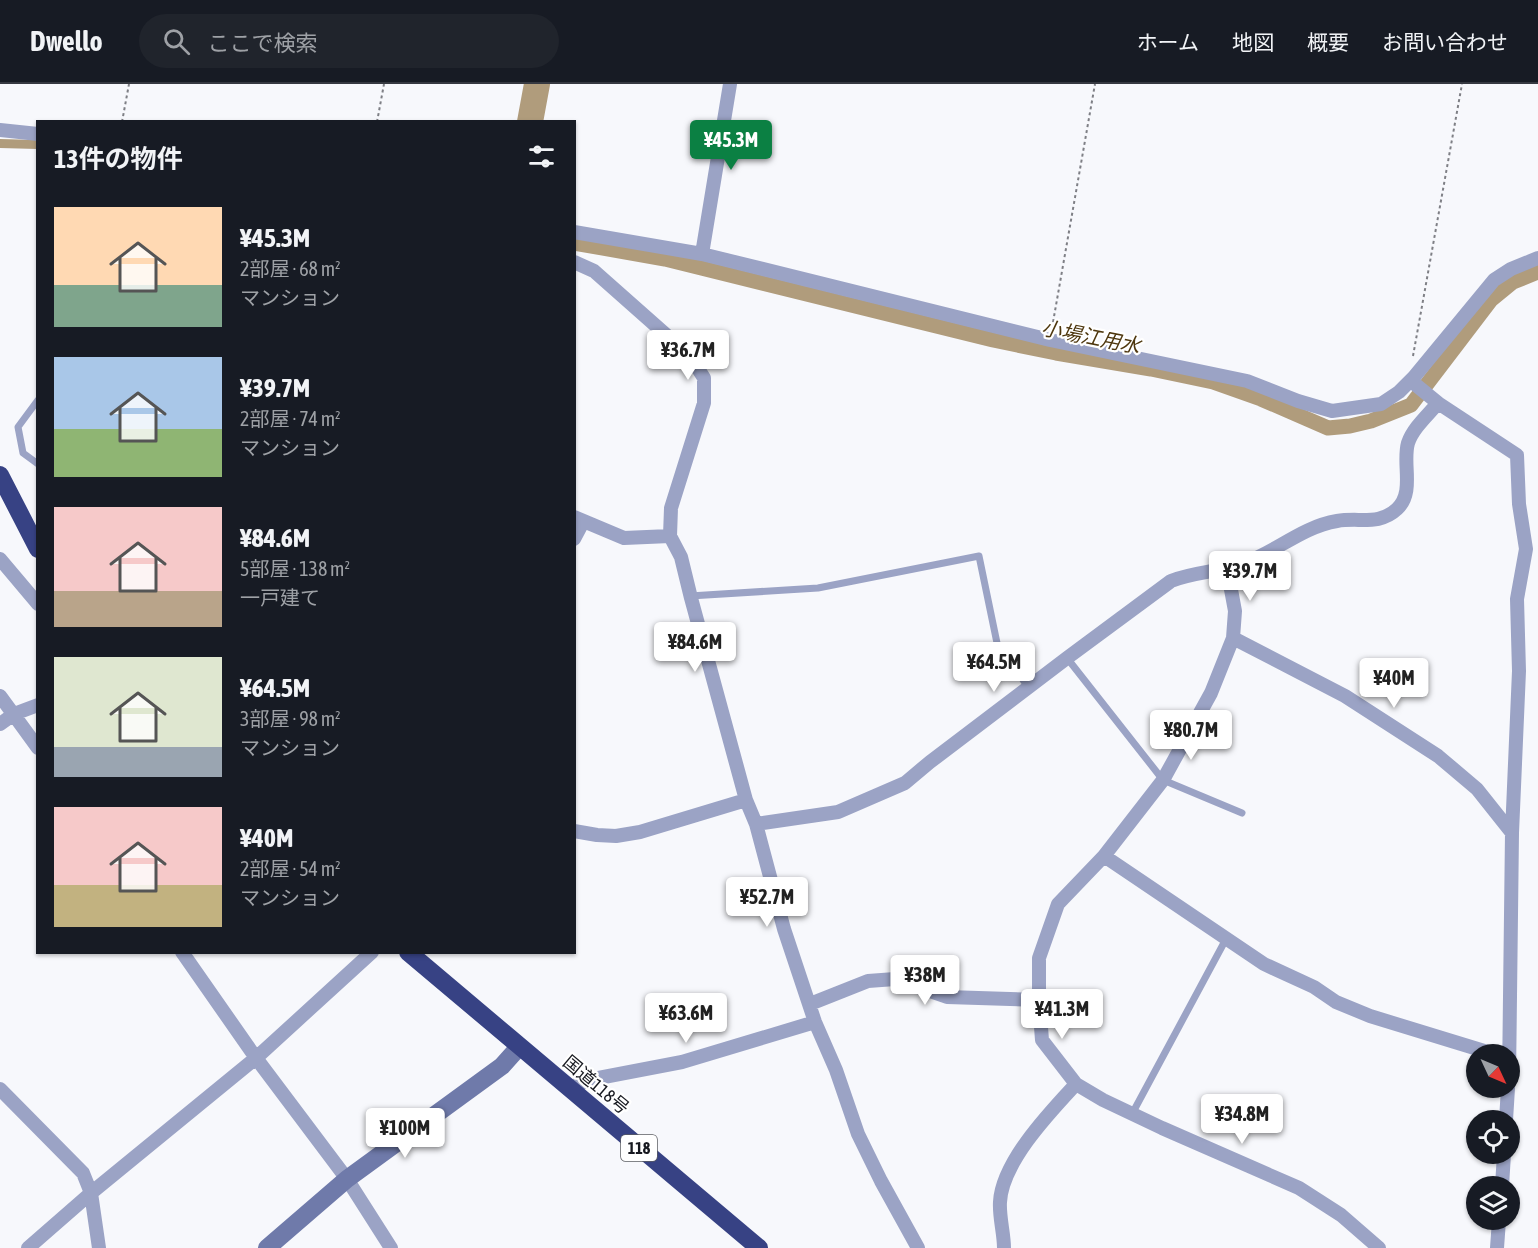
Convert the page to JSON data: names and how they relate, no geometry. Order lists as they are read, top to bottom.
{
  "streets": {
    "highway": ["国道118号", "118"]
  },
  "water": ["小場江用水"],
  "north": "bottom right",
  "page": {
    "header": "Dwello",
    "search": "ここで検索",
    "nav": [
      "ホーム",
      "地図",
      "概要",
      "お問い合わせ"
    ],
    "price": [
      "¥45.3M",
      "¥36.7M",
      "¥39.7M",
      "¥84.6M",
      "¥64.5M",
      "¥40M",
      "¥80.7M",
      "¥52.7M",
      "¥38M",
      "¥41.3M",
      "¥63.6M",
      "¥34.8M",
      "¥100M"
    ],
    "heading": "13件の物件",
    "list": [
      {
        "name": "¥45.3M",
        "note": "2部屋 · 68 m² · マンション"
      },
      {
        "name": "¥39.7M",
        "note": "2部屋 · 74 m² · マンション"
      },
      {
        "name": "¥84.6M",
        "note": "5部屋 · 138 m² · 一戸建て"
      },
      {
        "name": "¥64.5M",
        "note": "3部屋 · 98 m² · マンション"
      },
      {
        "name": "¥40M",
        "note": "2部屋 · 54 m² · マンション"
      }
    ]
  }
}
